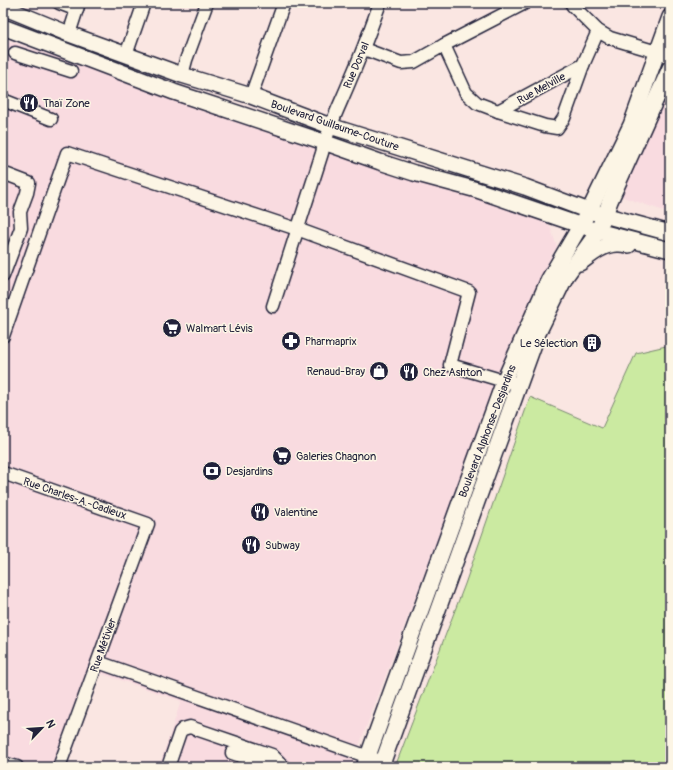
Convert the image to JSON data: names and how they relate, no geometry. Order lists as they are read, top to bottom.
{
  "streets": {
    "main road": ["Boulevard Guillaume-Couture", "Boulevard Alphonse-Desjardins"],
    "street": [
      "Rue Dorval",
      "Rue Melville",
      "Rue Charles-A.-Cadieux",
      "Rue Métivier"
    ]
  },
  "crossings": [
    ["Rue Dorval", "Boulevard Guillaume-Couture"],
    ["Boulevard Guillaume-Couture", "Boulevard Alphonse-Desjardins"],
    ["Rue Charles-A.-Cadieux", "Rue Métivier"]
  ],
  "places": {
    "restaurant": [
      "Thaï Zone",
      "Chez Ashton",
      "Valentine",
      "Subway"
    ],
    "supermarket": ["Walmart Lévis", "Galeries Chagnon"],
    "pharmacy": ["Pharmaprix"],
    "building": ["Le Sélection"],
    "shop": ["Renaud-Bray"],
    "bank": ["Desjardins"]
  },
  "north": "top right"
}
